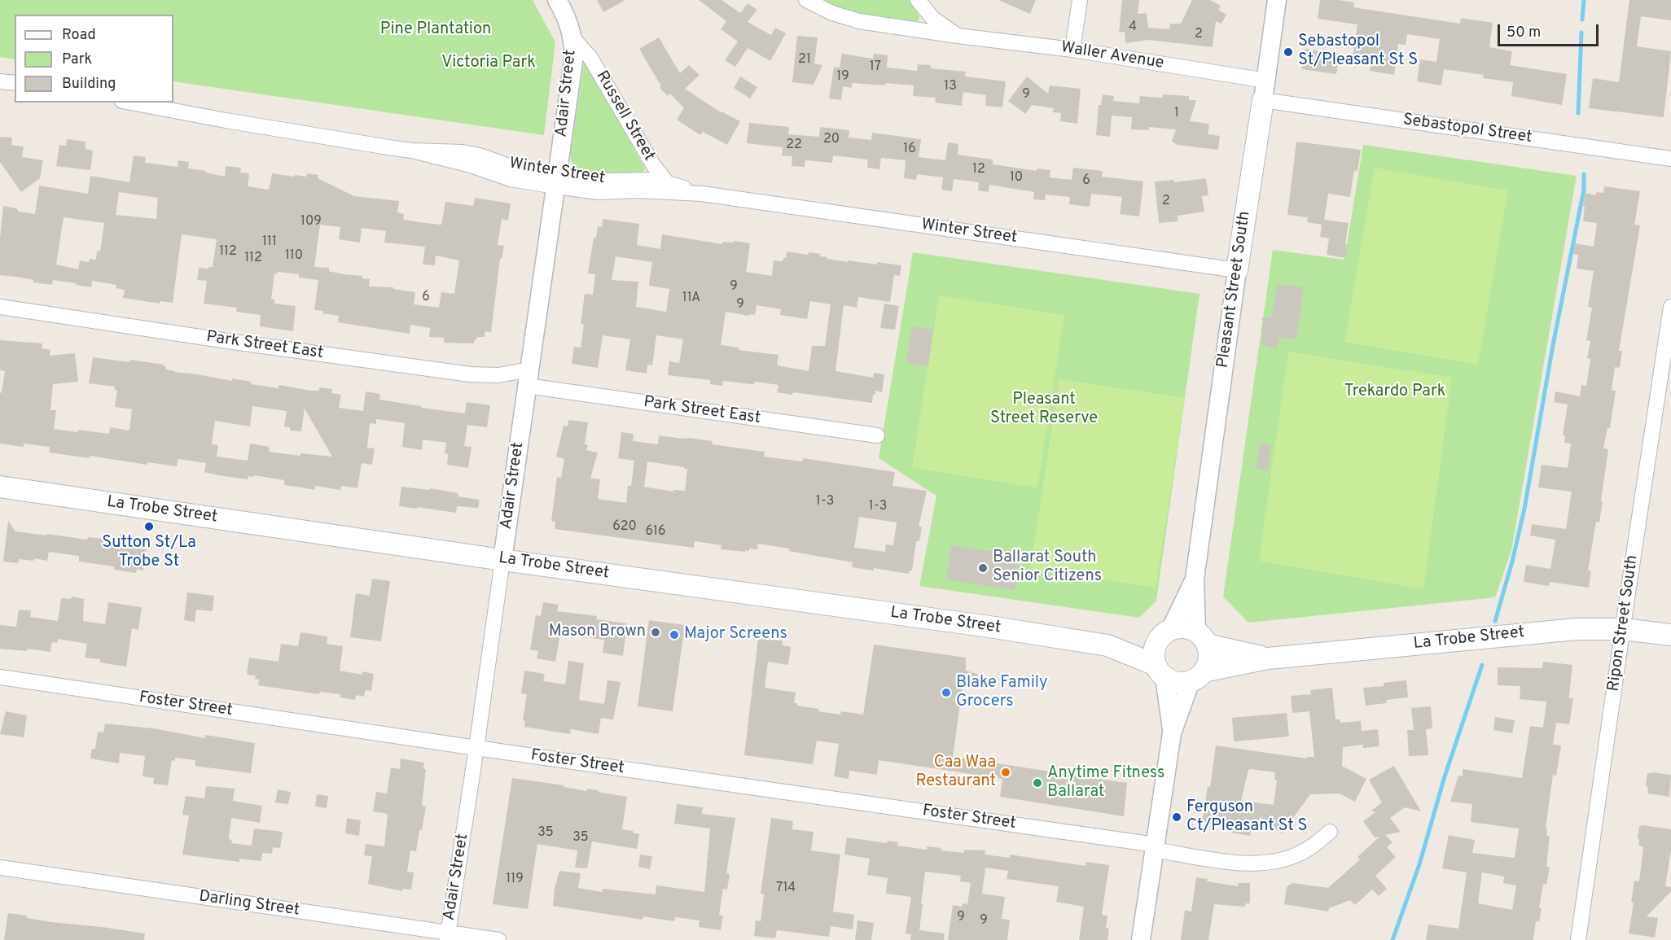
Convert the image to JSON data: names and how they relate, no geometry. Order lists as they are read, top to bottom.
{
  "streets": {
    "main road": ["Pleasant Street South", "La Trobe Street"],
    "street": [
      "Waller Avenue",
      "Adair Street",
      "Russell Street",
      "Sebastopol Street",
      "Winter Street",
      "Park Street East",
      "Ripon Street South",
      "Foster Street",
      "Darling Street"
    ]
  },
  "crossings": [
    ["Waller Avenue", "Sebastopol Street"],
    ["Waller Avenue", "Pleasant Street South"],
    ["Adair Street", "Russell Street"],
    ["Adair Street", "Winter Street"],
    ["Adair Street", "Park Street East"],
    ["Adair Street", "La Trobe Street"],
    ["Adair Street", "Foster Street"],
    ["Adair Street", "Darling Street"],
    ["Russell Street", "Winter Street"],
    ["Sebastopol Street", "Pleasant Street South"],
    ["Winter Street", "Pleasant Street South"],
    ["Pleasant Street South", "La Trobe Street"],
    ["La Trobe Street", "Ripon Street South"]
  ],
  "parks": [
    "Pine Plantation",
    "Victoria Park",
    "Trekardo Park",
    "Pleasant Street Reserve"
  ],
  "places": [
    "Sebastopol St/Pleasant St S",
    "Sutton St/La Trobe St",
    "Ballarat South Senior Citizens",
    "Mason Brown",
    "Major Screens",
    "Blake Family Grocers",
    "Caa Waa Restaurant",
    "Anytime Fitness Ballarat",
    "Ferguson Ct/Pleasant St S"
  ],
  "house_numbers": [
    "4",
    "2",
    "21",
    "17",
    "19",
    "13",
    "9",
    "1",
    "20",
    "22",
    "16",
    "12",
    "10",
    "6",
    "2",
    "109",
    "111",
    "112",
    "110",
    "112",
    "9",
    "6",
    "11A",
    "9",
    "1-3",
    "1-3",
    "620",
    "616",
    "35",
    "35",
    "119",
    "714",
    "9",
    "9"
  ],
  "legend": ["Road", "Park", "Building"],
  "scale_bar": "50 m"
}
